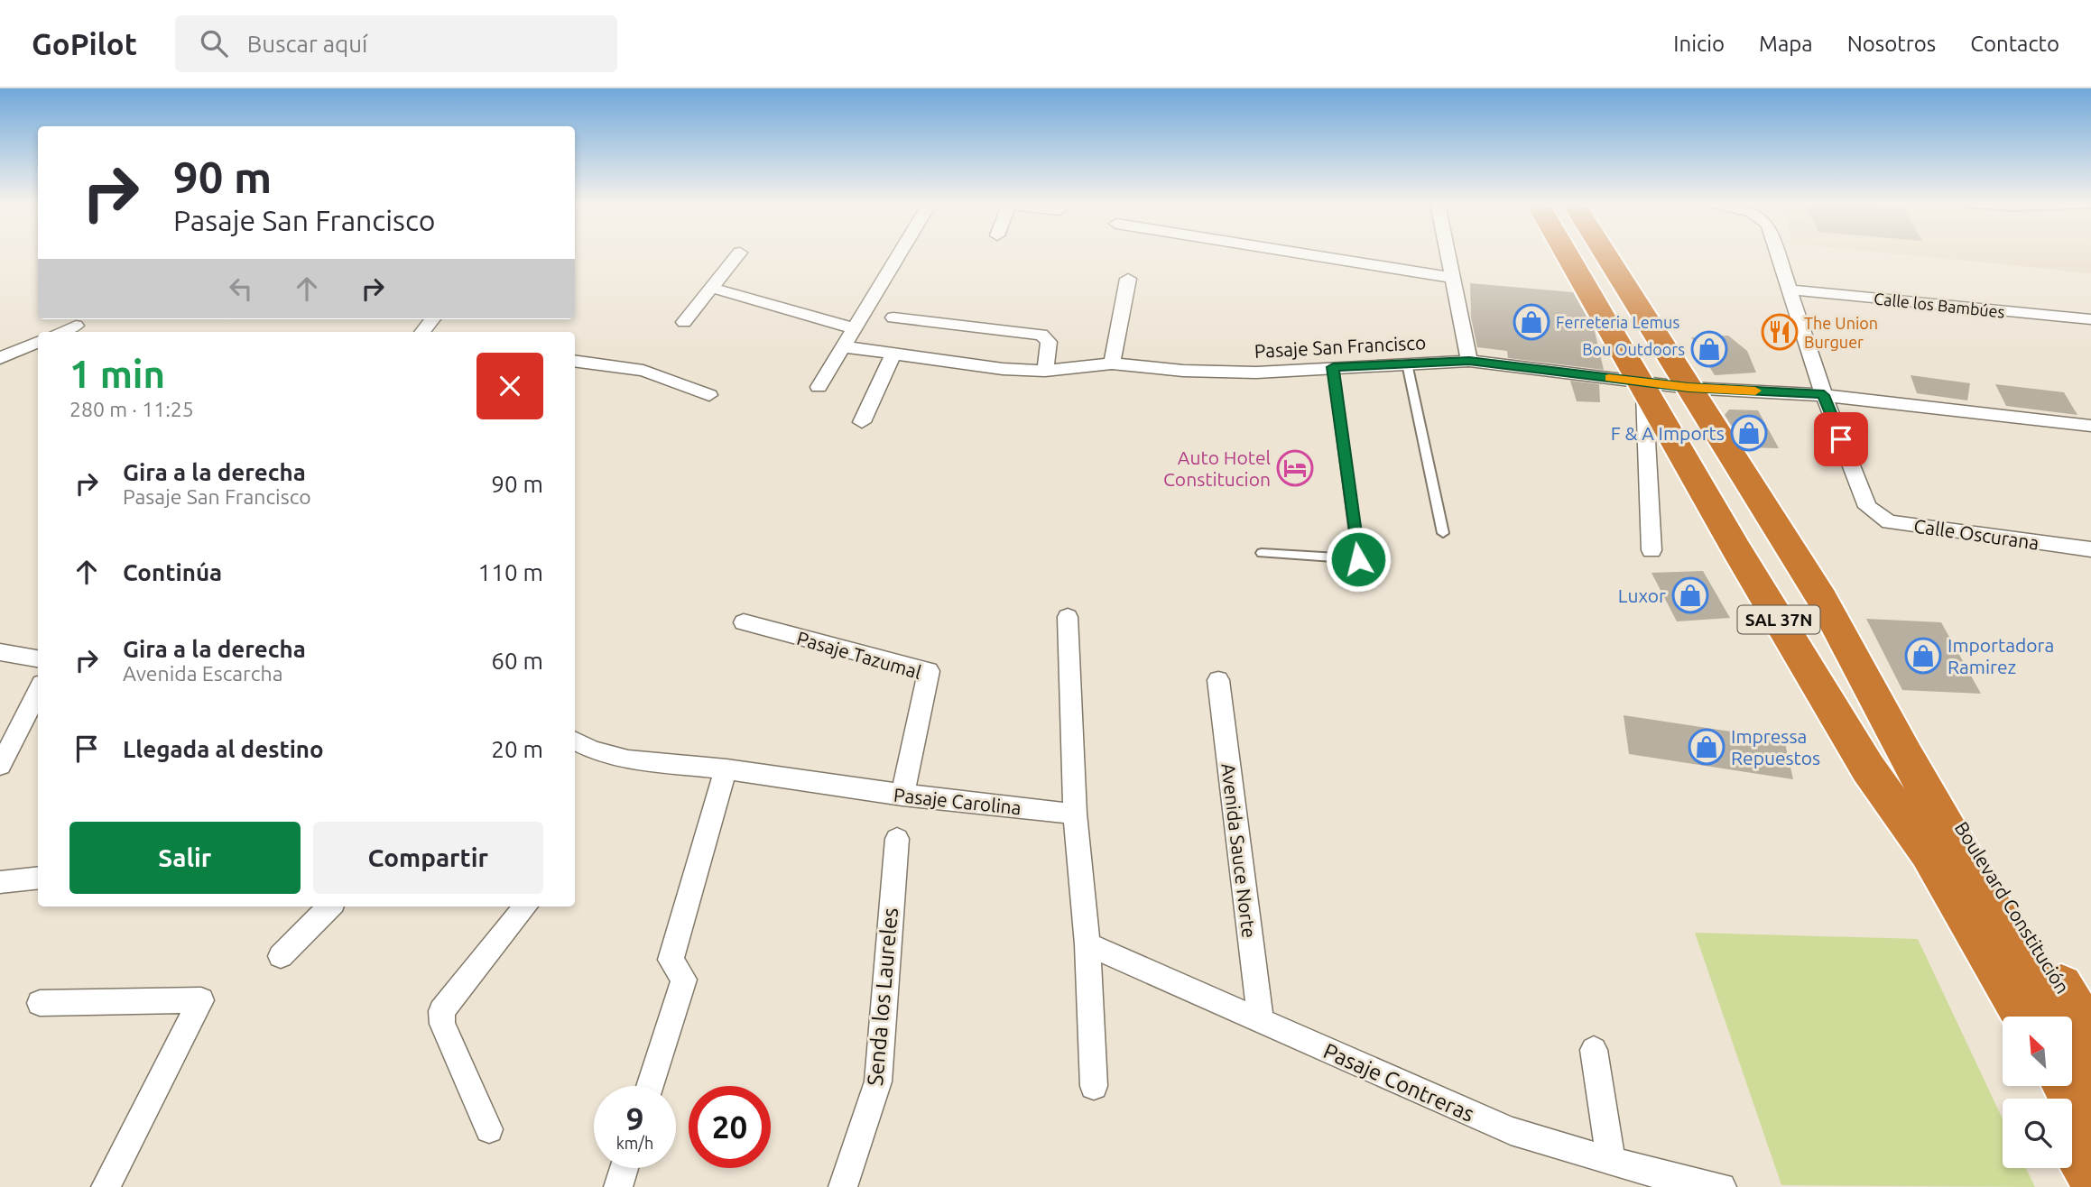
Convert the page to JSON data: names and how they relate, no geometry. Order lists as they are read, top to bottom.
{
  "streets": {
    "highway": ["SAL 37N", "Boulevard Constitución"],
    "street": [
      "Calle los Bambúes",
      "Pasaje San Francisco",
      "Calle Oscurana",
      "Pasaje Tazumal",
      "Pasaje Carolina",
      "Avenida Sauce Norte",
      "Senda los Laureles",
      "Pasaje Contreras"
    ]
  },
  "crossings": [
    ["Pasaje San Francisco", "Calle Oscurana"],
    ["Pasaje San Francisco", "SAL 37N"],
    ["Pasaje San Francisco", "Boulevard Constitución"],
    ["Pasaje Tazumal", "Pasaje Carolina"],
    ["Avenida Sauce Norte", "Pasaje Contreras"]
  ],
  "places": {
    "shop": [
      "Ferreteria Lemus",
      "Bou Outdoors",
      "F & A Imports",
      "Luxor",
      "Importadora Ramirez",
      "Impressa Repuestos"
    ],
    "restaurant": ["The Union Burguer"],
    "hotel": ["Auto Hotel Constitucion"]
  },
  "north": "top left",
  "page": {
    "header": "GoPilot",
    "search": "Buscar aquí",
    "nav": [
      "Inicio",
      "Mapa",
      "Nosotros",
      "Contacto"
    ],
    "turn": ["90 m", "Pasaje San Francisco"],
    "heading": ["1 min", "280 m · 11:25"],
    "list": [
      {
        "name": "Gira a la derecha",
        "note": "Pasaje San Francisco",
        "value": "90 m"
      },
      {
        "name": "Continúa",
        "value": "110 m"
      },
      {
        "name": "Gira a la derecha",
        "note": "Avenida Escarcha",
        "value": "60 m"
      },
      {
        "name": "Llegada al destino",
        "value": "20 m"
      }
    ],
    "buttons": ["Salir", "Compartir"],
    "speed": "9 km/h",
    "limit": "20"
  }
}
